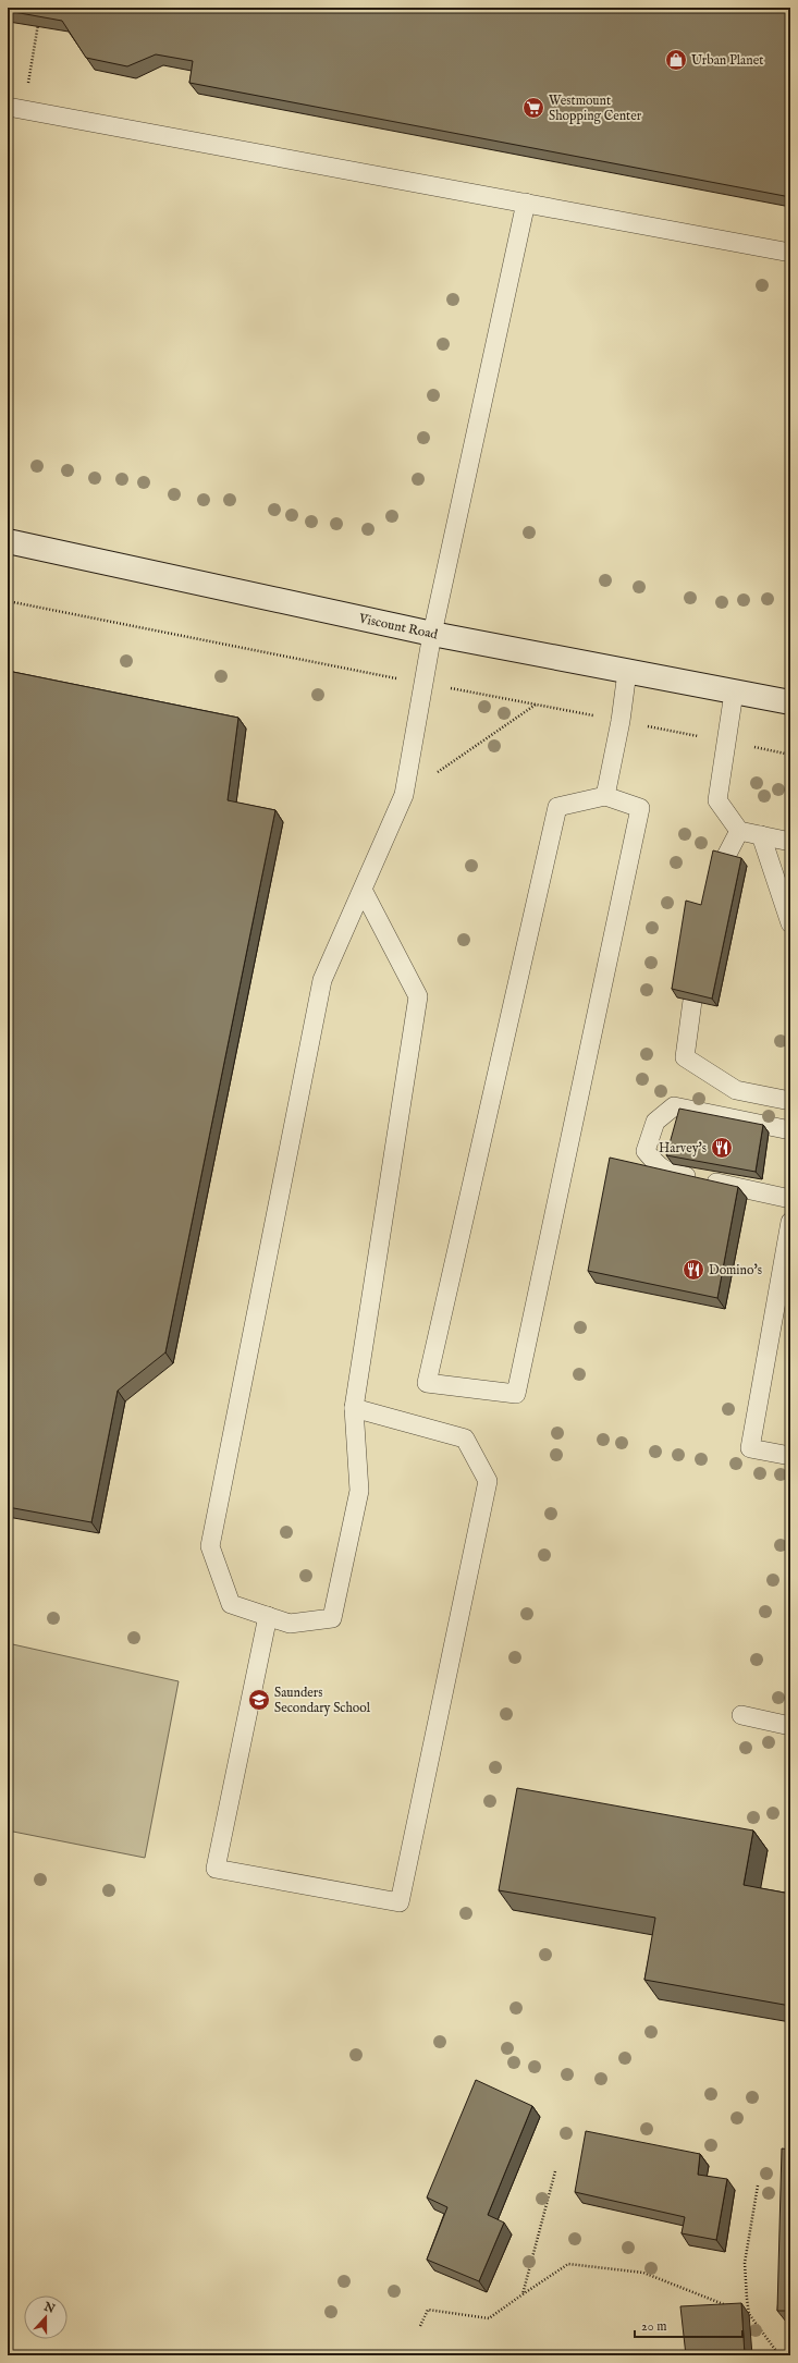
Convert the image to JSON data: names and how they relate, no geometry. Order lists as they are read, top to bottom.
{
  "streets": {
    "street": ["Viscount Road"]
  },
  "places": {
    "shop": ["Urban Planet"],
    "supermarket": ["Westmount Shopping Center"],
    "restaurant": ["Harvey's", "Domino's"],
    "school or university": ["Saunders Secondary School"]
  },
  "scale_bar": "20 m",
  "north": "top"
}
